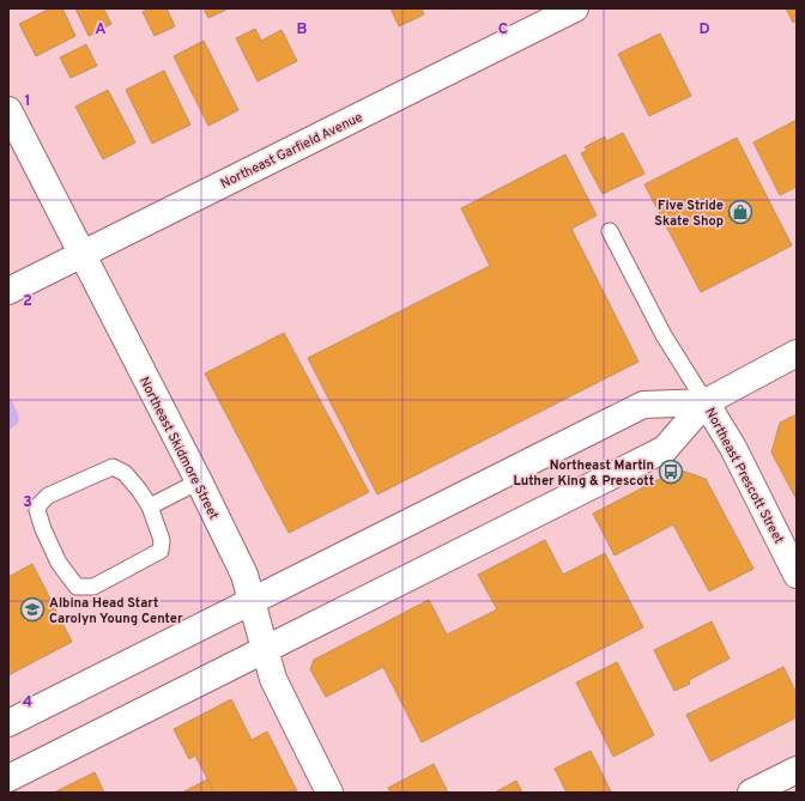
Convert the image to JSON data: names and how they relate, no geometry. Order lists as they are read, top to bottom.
{
  "streets": {
    "main road": ["Northeast Garfield Avenue", "Northeast Skidmore Street", "Northeast Prescott Street"]
  },
  "crossings": [
    ["Northeast Garfield Avenue", "Northeast Skidmore Street"]
  ],
  "places": {
    "shop": ["Five Stride Skate Shop"],
    "bus stop": ["Northeast Martin Luther King & Prescott"],
    "school or university": ["Albina Head Start Carolyn Young Center"]
  },
  "grid": {
    "columns": [
      "A",
      "B",
      "C",
      "D"
    ],
    "rows": [
      "1",
      "2",
      "3",
      "4"
    ]
  }
}
